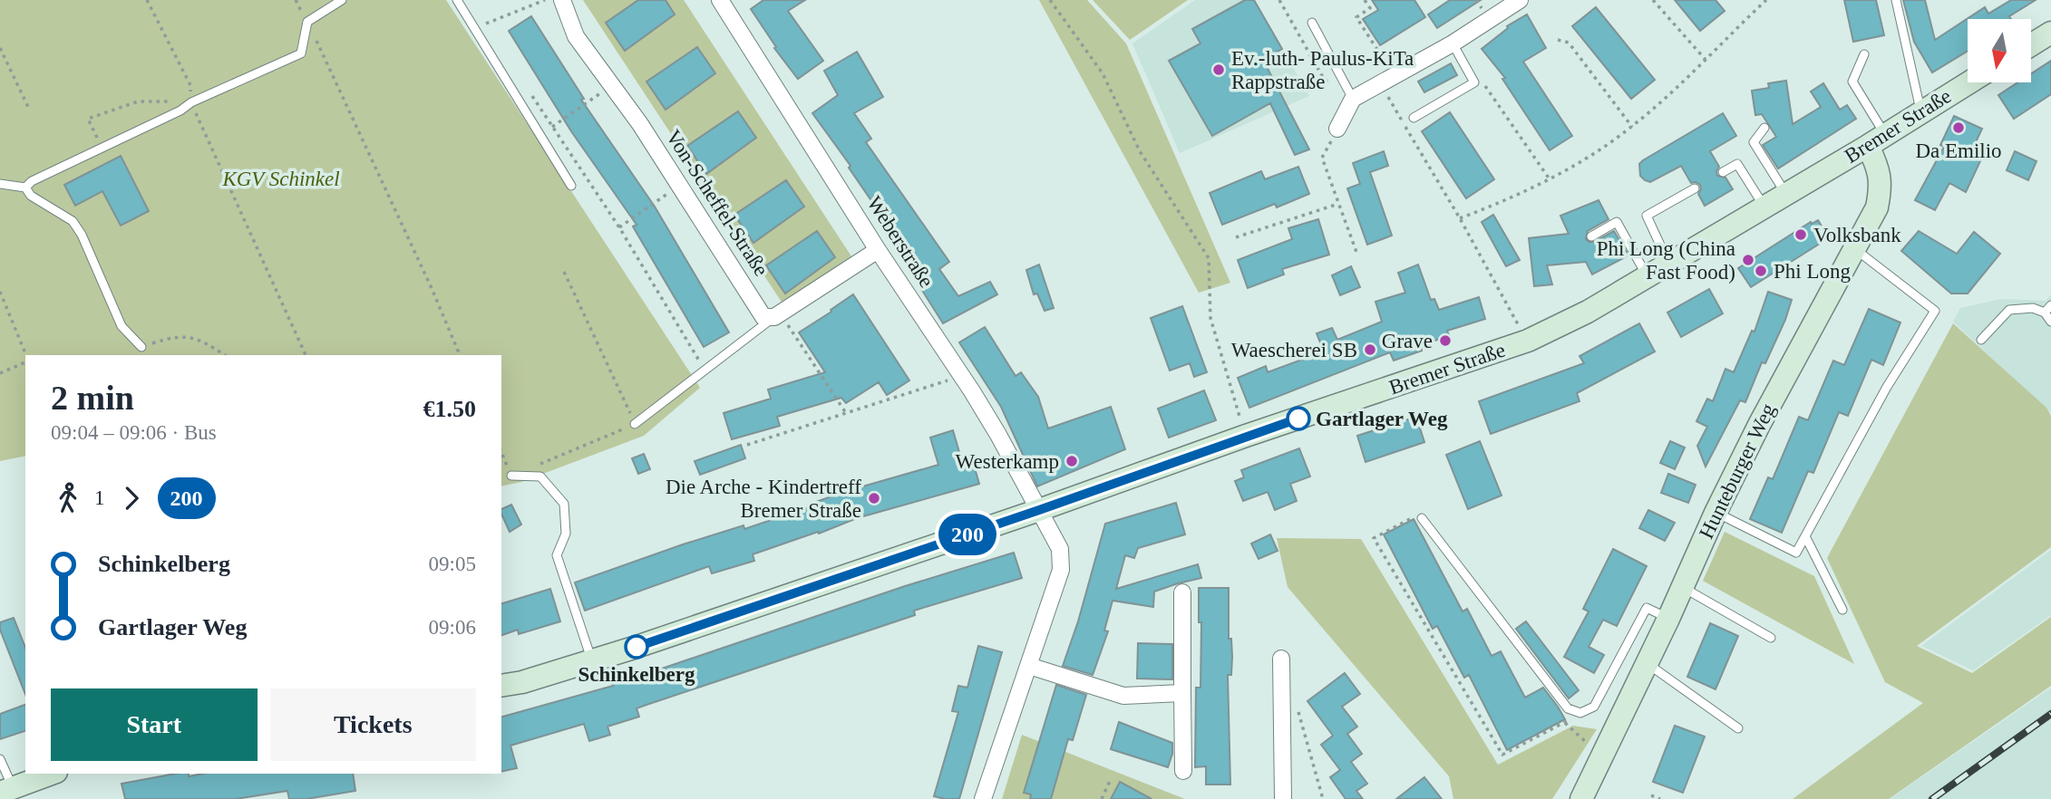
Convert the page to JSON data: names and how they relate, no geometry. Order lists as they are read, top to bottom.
{
  "streets": {
    "main road": ["Bremer Straße", "Hunteburger Weg"],
    "street": ["Von-Scheffel-Straße", "Weberstraße"]
  },
  "crossings": [
    ["Bremer Straße", "Weberstraße"],
    ["Bremer Straße", "Hunteburger Weg"]
  ],
  "parks": ["KGV Schinkel"],
  "places": [
    "Ev.-luth- Paulus-KiTa Rappstraße",
    "Da Emilio",
    "Volksbank",
    "Phi Long (China Fast Food)",
    "Phi Long",
    "Grave",
    "Waescherei SB",
    "Gartlager Weg",
    "Westerkamp",
    "Die Arche - Kindertreff Bremer Straße",
    "Schinkelberg"
  ],
  "lines": ["bus line 200"],
  "north": "bottom",
  "page": {
    "on_map": "200",
    "heading": ["2 min", "09:04 – 09:06 · Bus", "€1.50"],
    "legs": ["1", "200"],
    "list": [
      {
        "name": "Schinkelberg",
        "value": "09:05"
      },
      {
        "name": "Gartlager Weg",
        "value": "09:06"
      }
    ],
    "buttons": ["Start", "Tickets"]
  }
}
